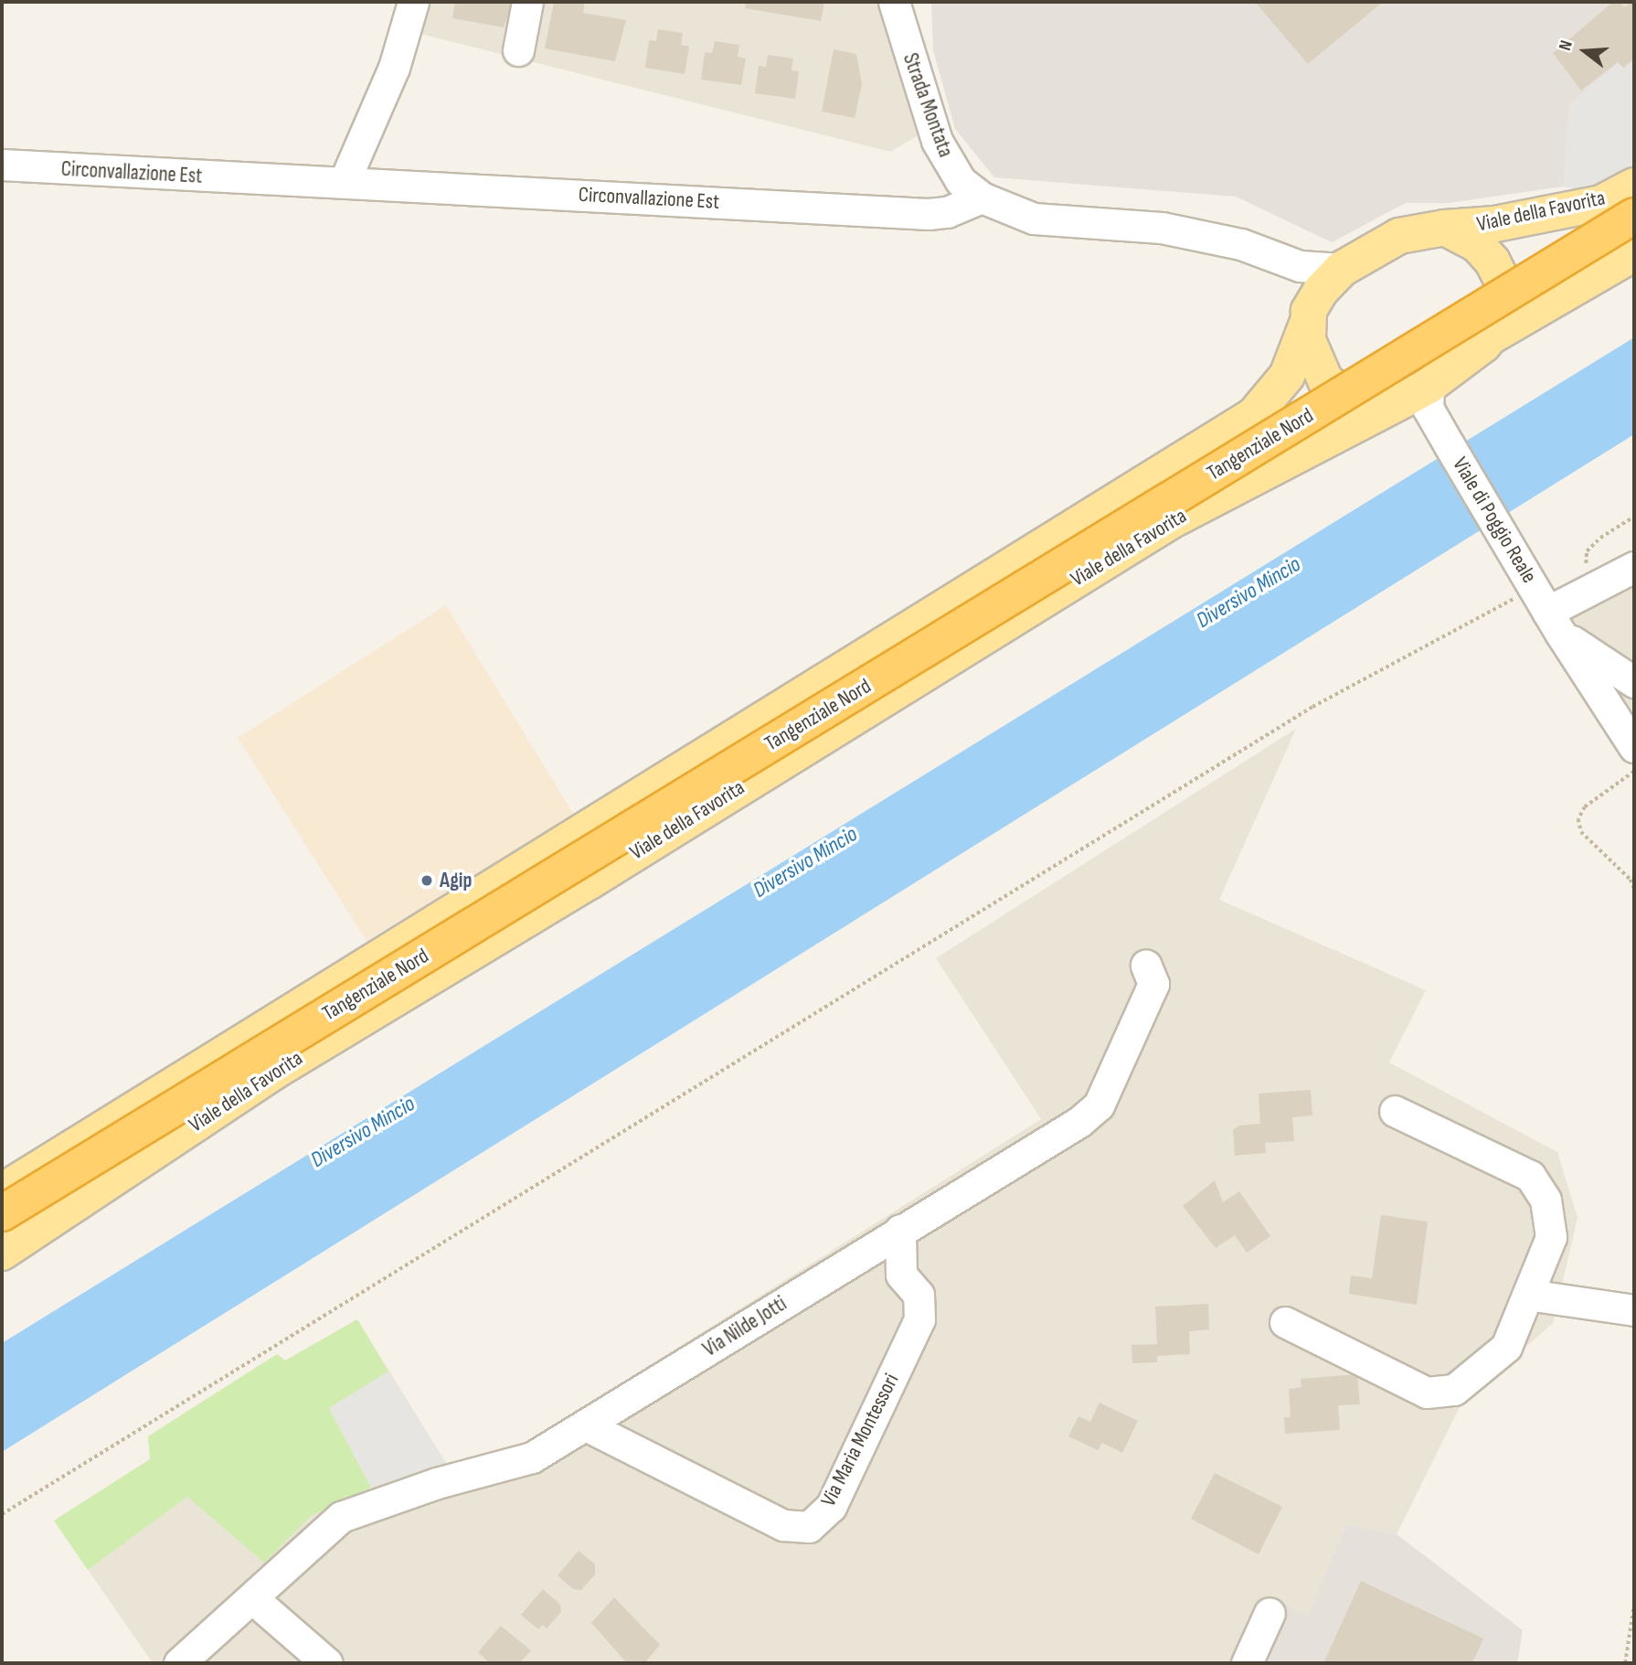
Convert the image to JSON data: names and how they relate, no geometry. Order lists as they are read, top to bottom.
{
  "streets": {
    "highway": ["Tangenziale Nord"],
    "main road": ["Viale della Favorita"],
    "street": [
      "Strada Montata",
      "Circonvallazione Est",
      "Viale di Poggio Reale",
      "Via Nilde Jotti",
      "Via Maria Montessori"
    ]
  },
  "crossings": [
    ["Strada Montata", "Circonvallazione Est"],
    ["Viale della Favorita", "Viale di Poggio Reale"],
    ["Via Nilde Jotti", "Via Maria Montessori"]
  ],
  "water": ["Diversivo Mincio"],
  "places": ["Agip"],
  "north": "left"
}
